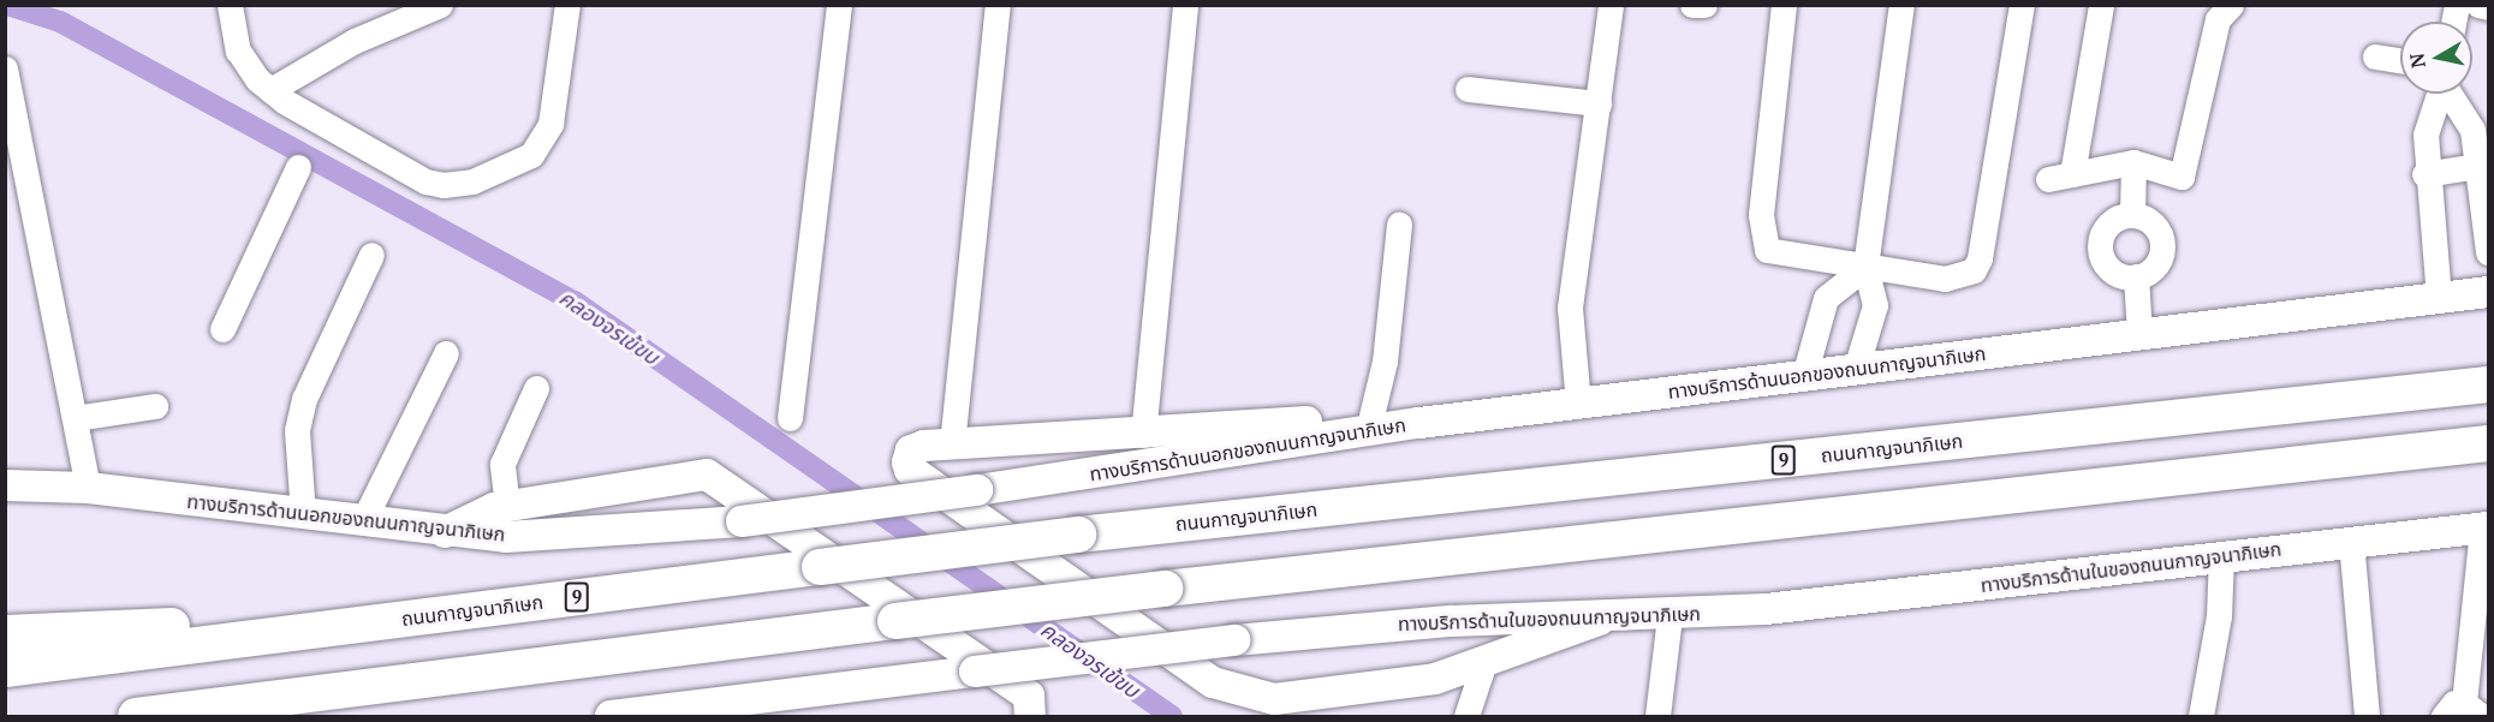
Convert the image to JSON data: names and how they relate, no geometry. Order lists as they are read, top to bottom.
{
  "streets": {
    "highway": ["ถนนกาญจนาภิเษก", "9"],
    "main road": ["ทางบริการด้านนอกของถนนกาญจนาภิเษก", "ทางบริการด้านในของถนนกาญจนาภิเษก"]
  },
  "water": ["คลองจรเข้ขบ"],
  "north": "left"
}
